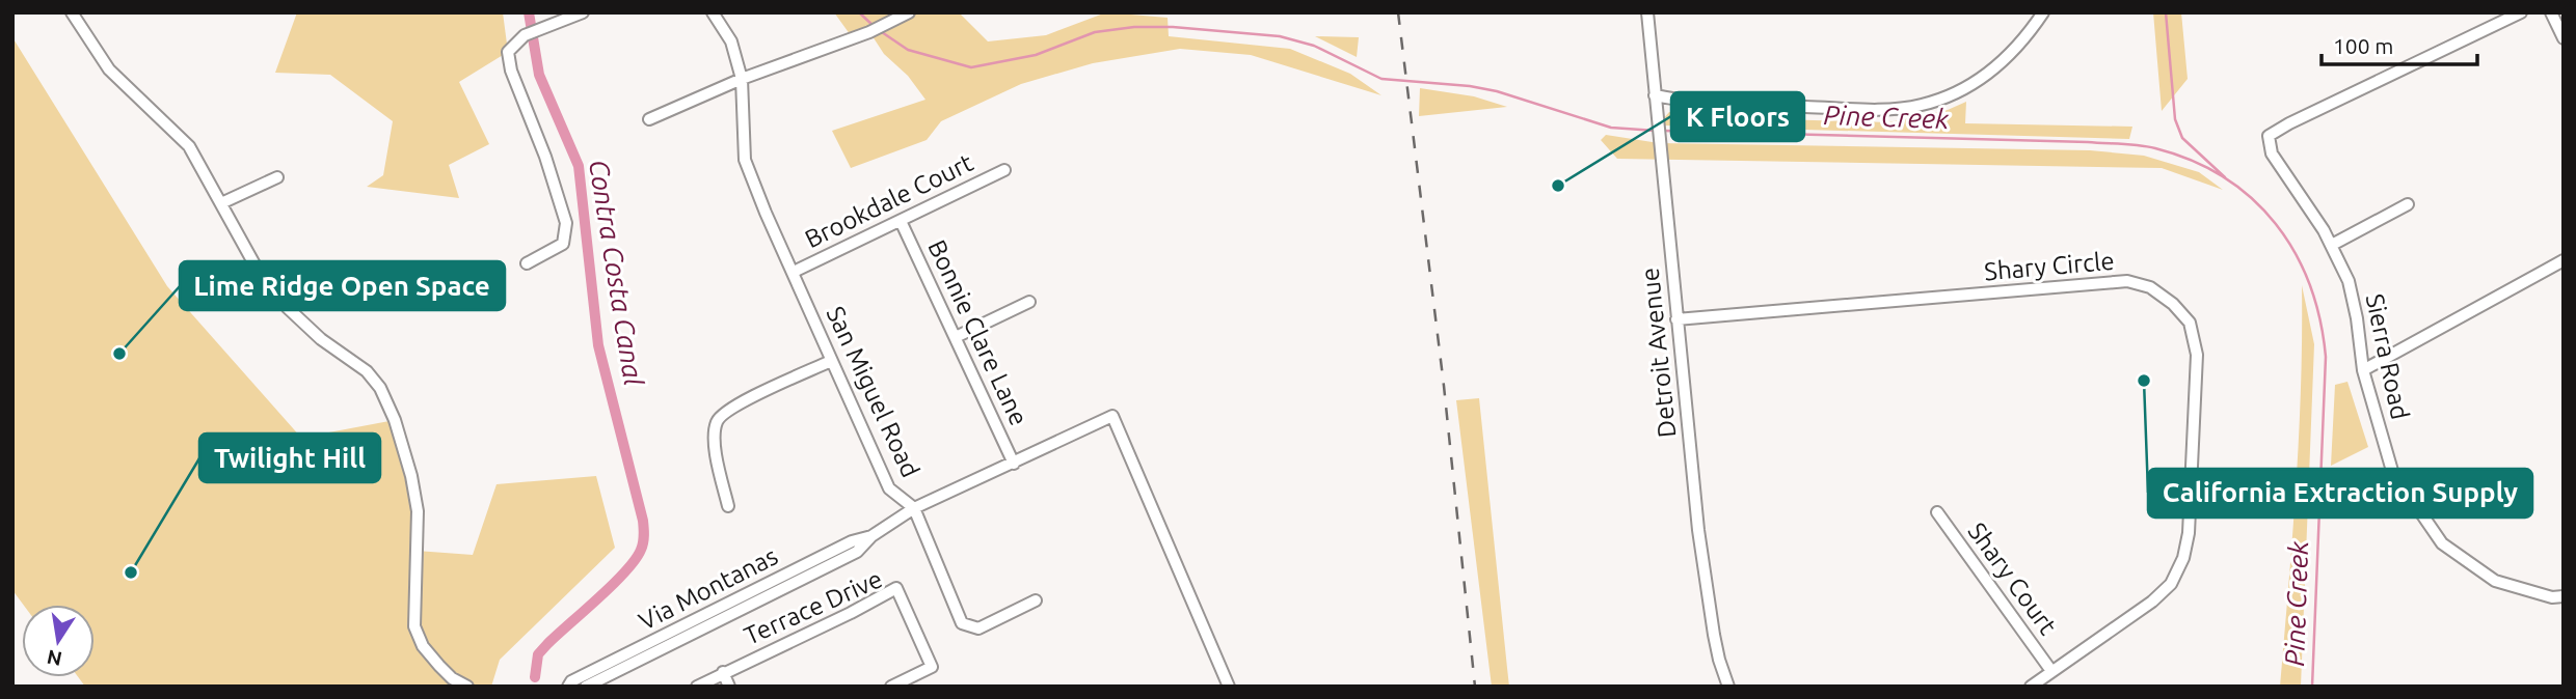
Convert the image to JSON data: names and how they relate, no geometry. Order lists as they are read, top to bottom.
{
  "streets": {
    "street": [
      "Brookdale Court",
      "Shary Circle",
      "Bonnie Clare Lane",
      "Detroit Avenue",
      "Sierra Road",
      "San Miguel Road",
      "Shary Court",
      "Via Montanas",
      "Terrace Drive"
    ]
  },
  "crossings": [
    ["Brookdale Court", "Bonnie Clare Lane"],
    ["Brookdale Court", "San Miguel Road"],
    ["Shary Circle", "Detroit Avenue"],
    ["Shary Circle", "Shary Court"],
    ["Bonnie Clare Lane", "San Miguel Road"],
    ["San Miguel Road", "Via Montanas"]
  ],
  "water": ["Pine Creek", "Contra Costa Canal"],
  "places": [
    "K Floors",
    "Lime Ridge Open Space",
    "California Extraction Supply",
    "Twilight Hill"
  ],
  "scale_bar": "100 m",
  "north": "bottom"
}
